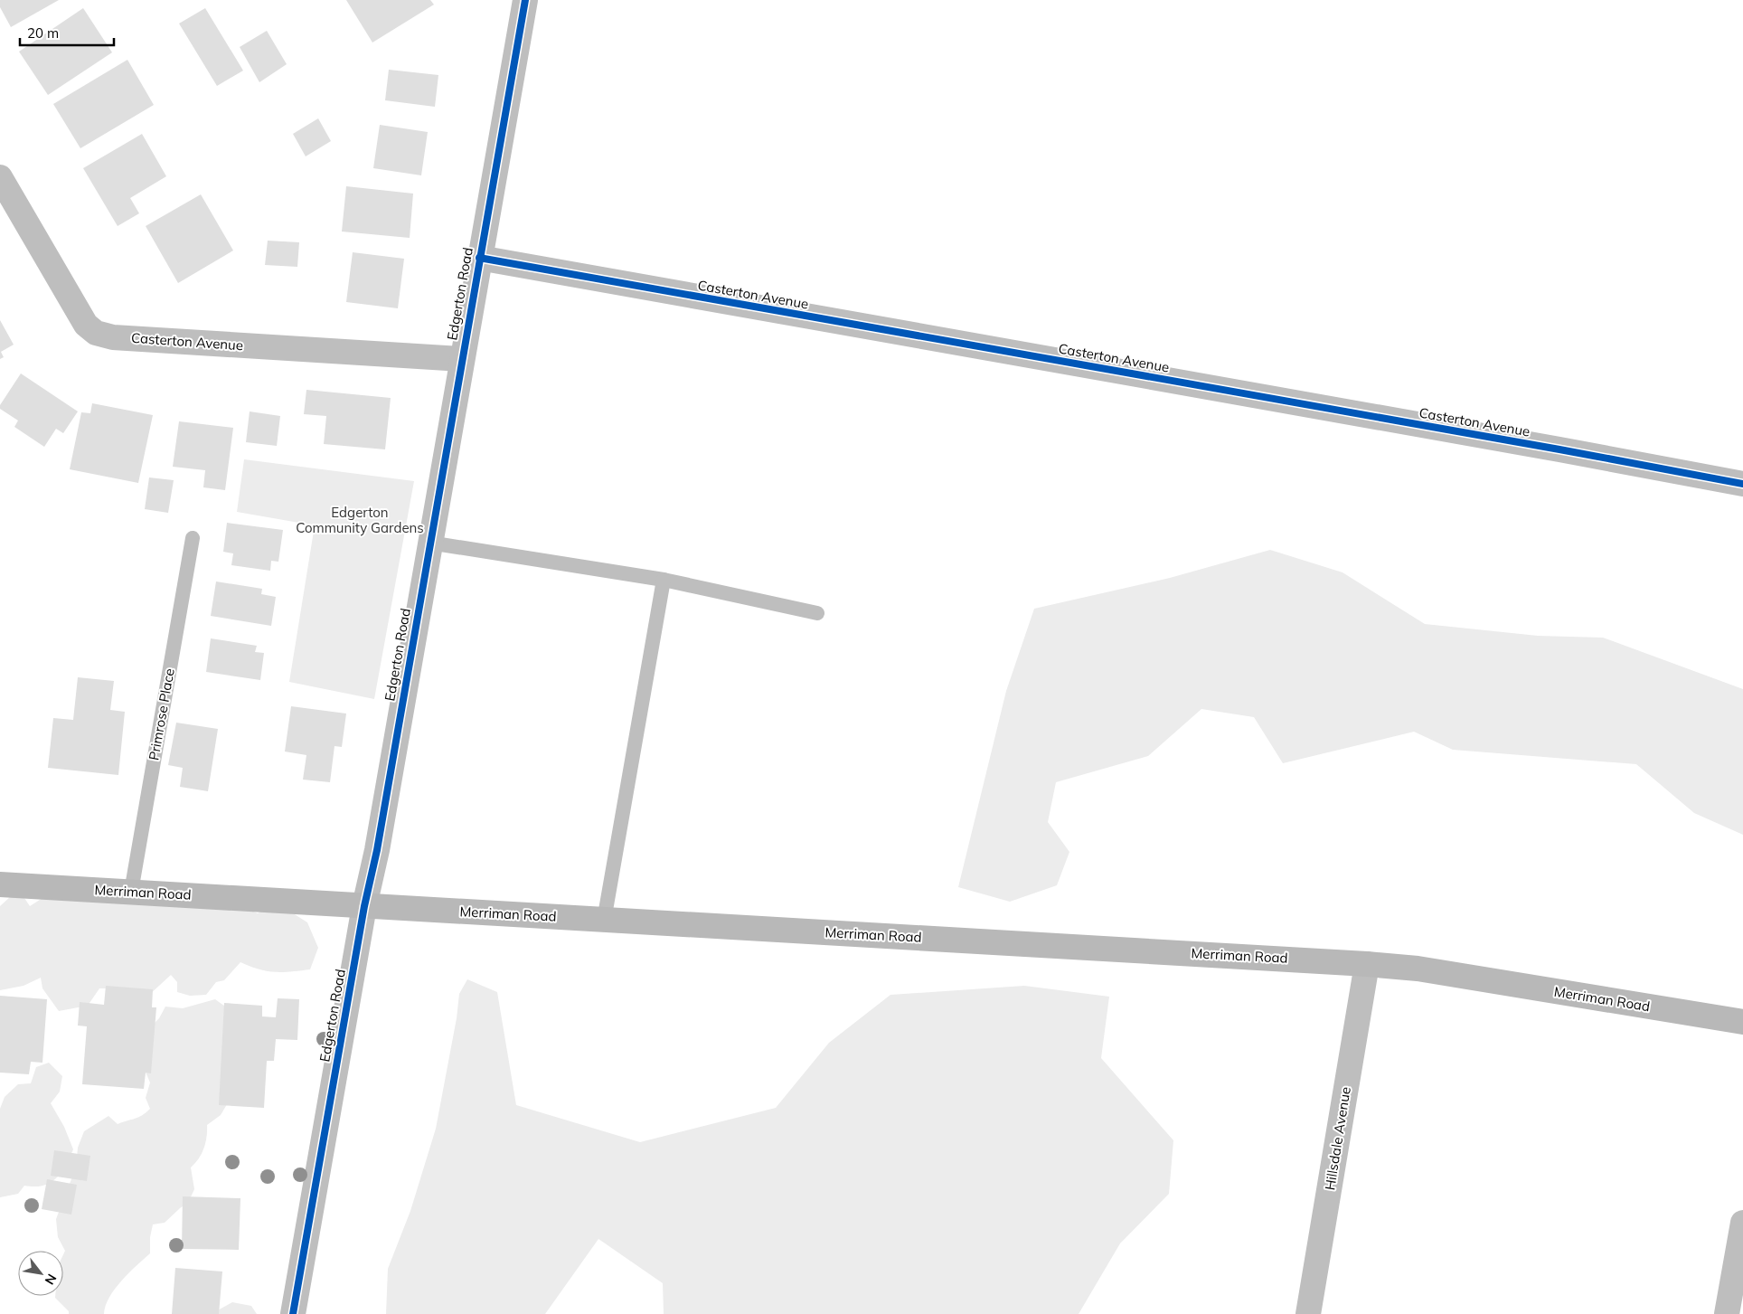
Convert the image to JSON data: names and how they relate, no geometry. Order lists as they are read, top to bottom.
{
  "streets": {
    "main road": ["Merriman Road"],
    "street": ["Edgerton Road", "Casterton Avenue", "Hillsdale Avenue"],
    "lane": ["Primrose Place"]
  },
  "crossings": [
    ["Edgerton Road", "Casterton Avenue"],
    ["Edgerton Road", "Merriman Road"],
    ["Primrose Place", "Merriman Road"],
    ["Merriman Road", "Hillsdale Avenue"]
  ],
  "parks": ["Edgerton Community Gardens"],
  "scale_bar": "20 m",
  "north": "bottom right"
}
